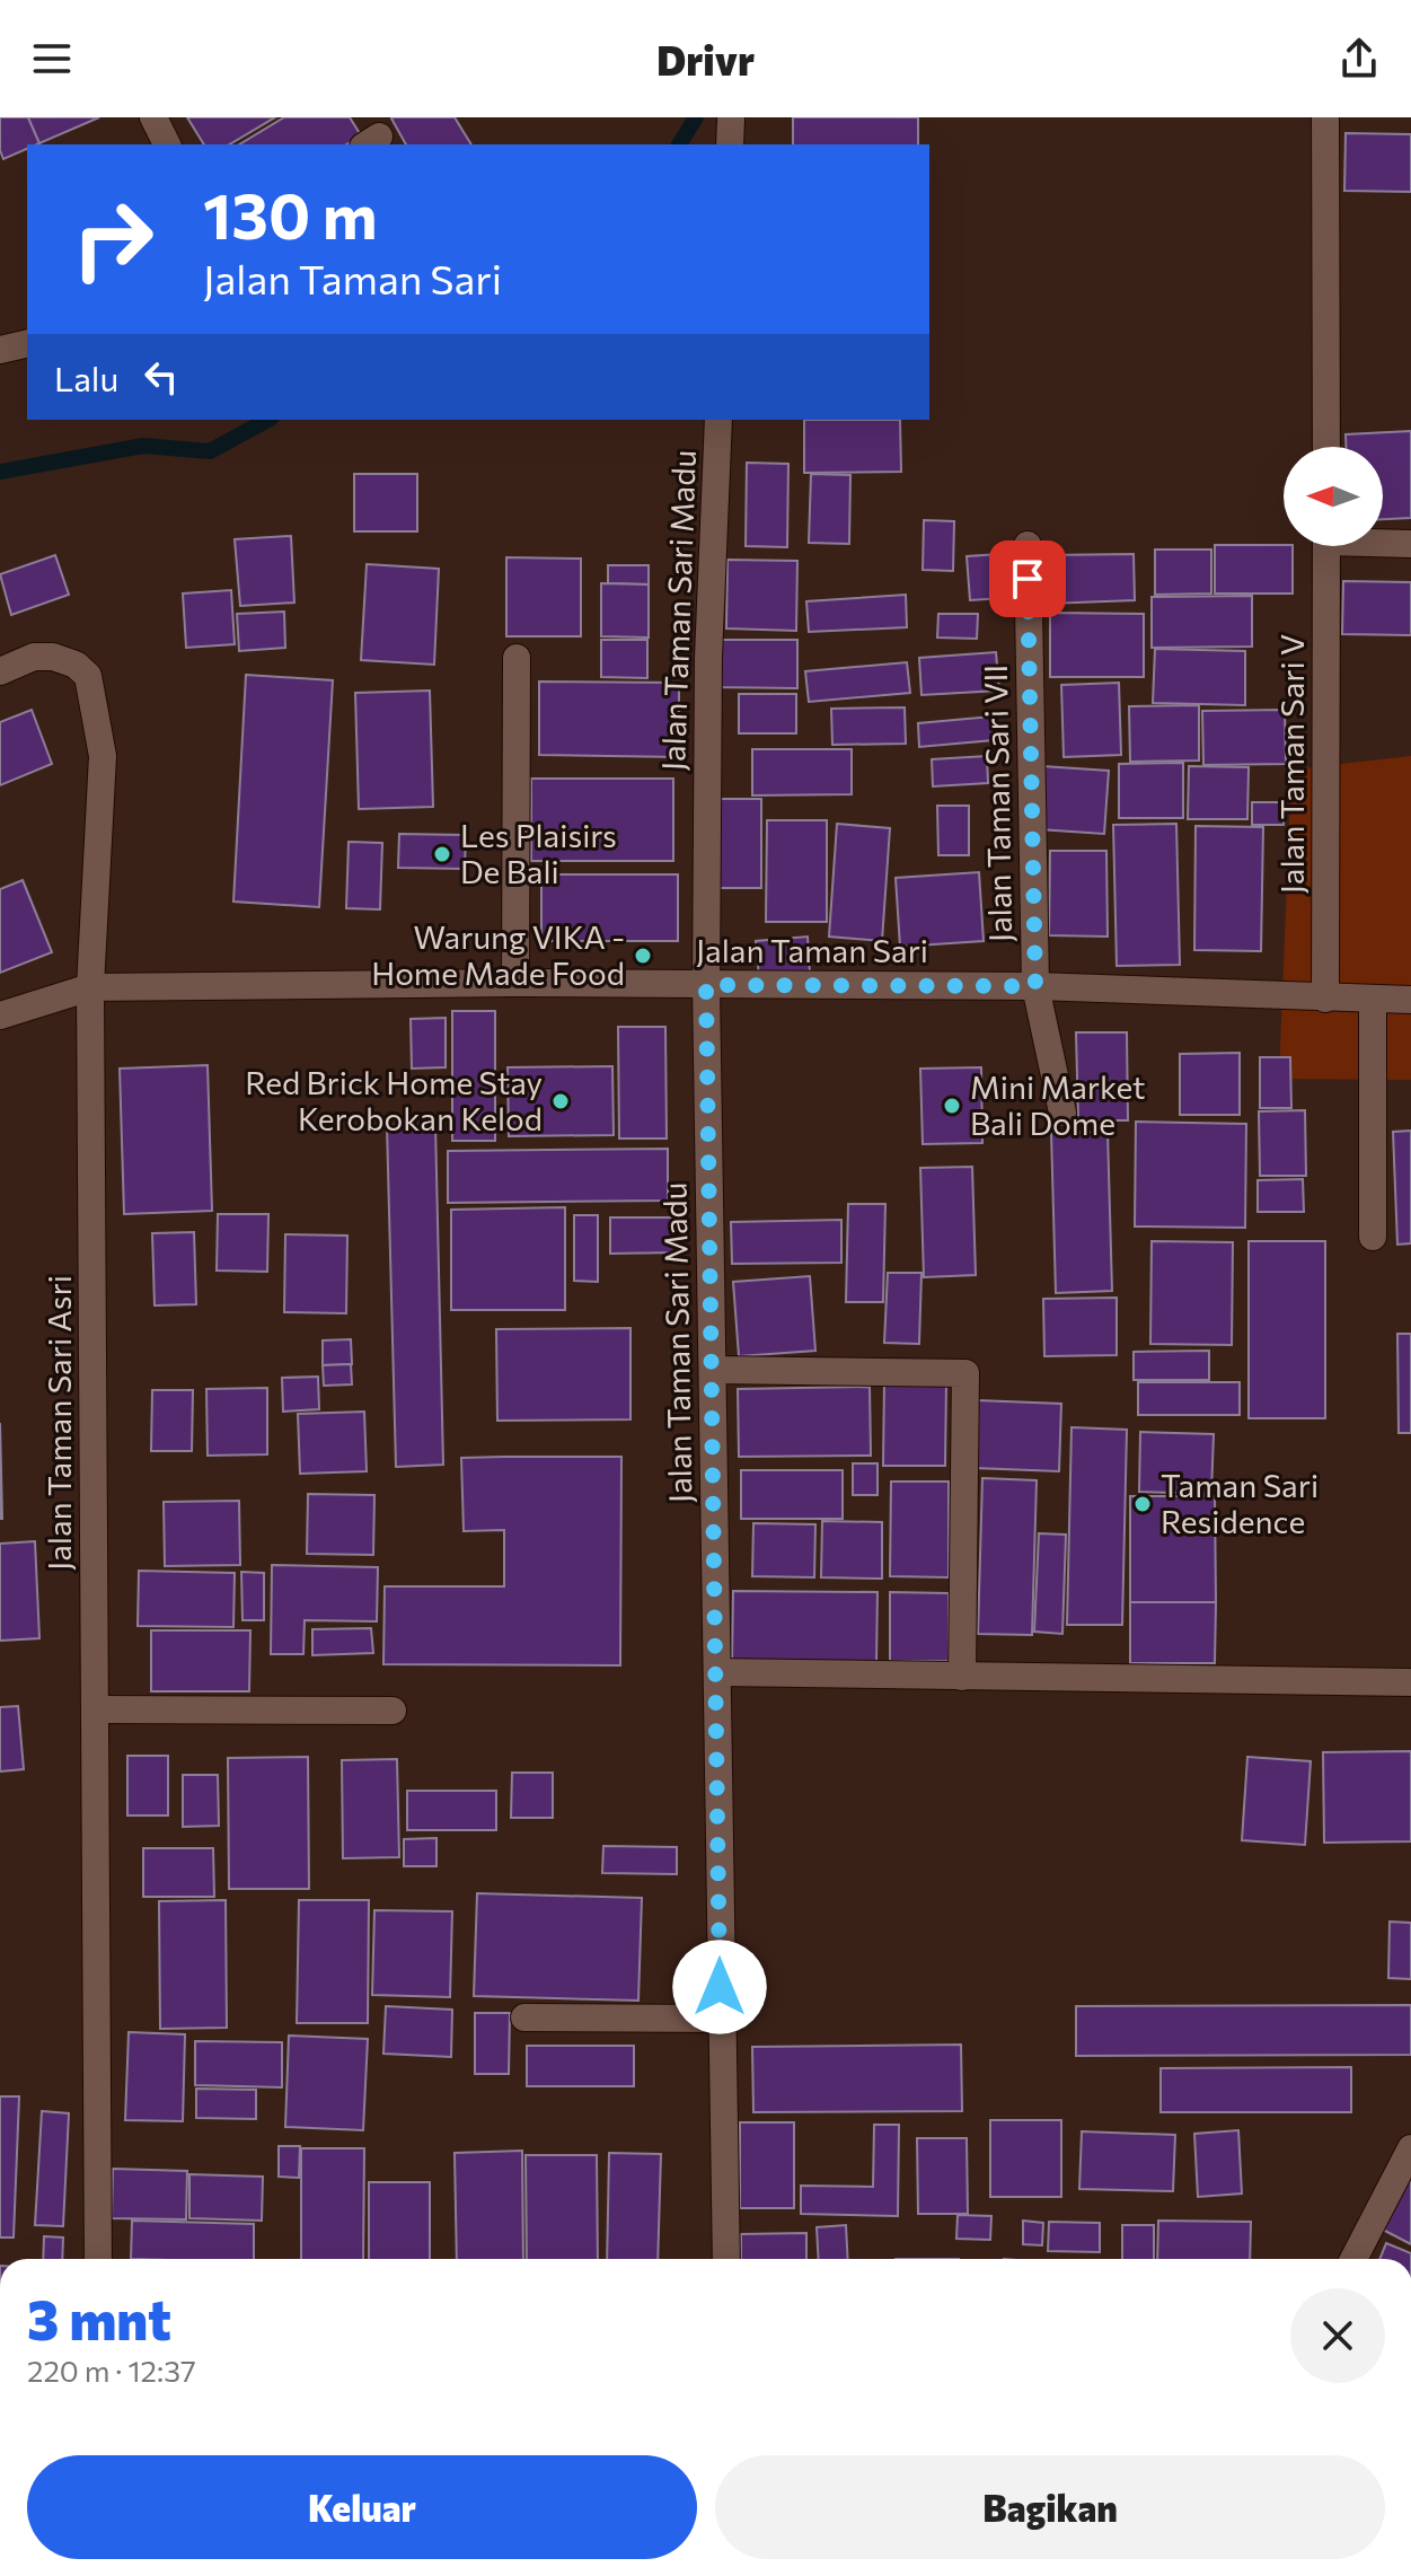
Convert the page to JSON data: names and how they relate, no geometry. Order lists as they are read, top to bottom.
{
  "streets": {
    "street": [
      "Jalan Taman Sari Madu",
      "Jalan Taman Sari V",
      "Jalan Taman Sari VII",
      "Jalan Taman Sari",
      "Jalan Taman Sari Asri"
    ]
  },
  "crossings": [
    ["Jalan Taman Sari Madu", "Jalan Taman Sari"],
    ["Jalan Taman Sari V", "Jalan Taman Sari"],
    ["Jalan Taman Sari VII", "Jalan Taman Sari"],
    ["Jalan Taman Sari", "Jalan Taman Sari Asri"]
  ],
  "places": [
    "Les Plaisirs De Bali",
    "Warung VIKA - Home Made Food",
    "Red Brick Home Stay Kerobokan Kelod",
    "Mini Market Bali Dome",
    "Taman Sari Residence"
  ],
  "north": "left",
  "page": {
    "header": "Drivr",
    "turn": ["130 m", "Jalan Taman Sari"],
    "then": "Lalu",
    "heading": ["3 mnt", "220 m · 12:37"],
    "buttons": ["Keluar", "Bagikan"]
  }
}
